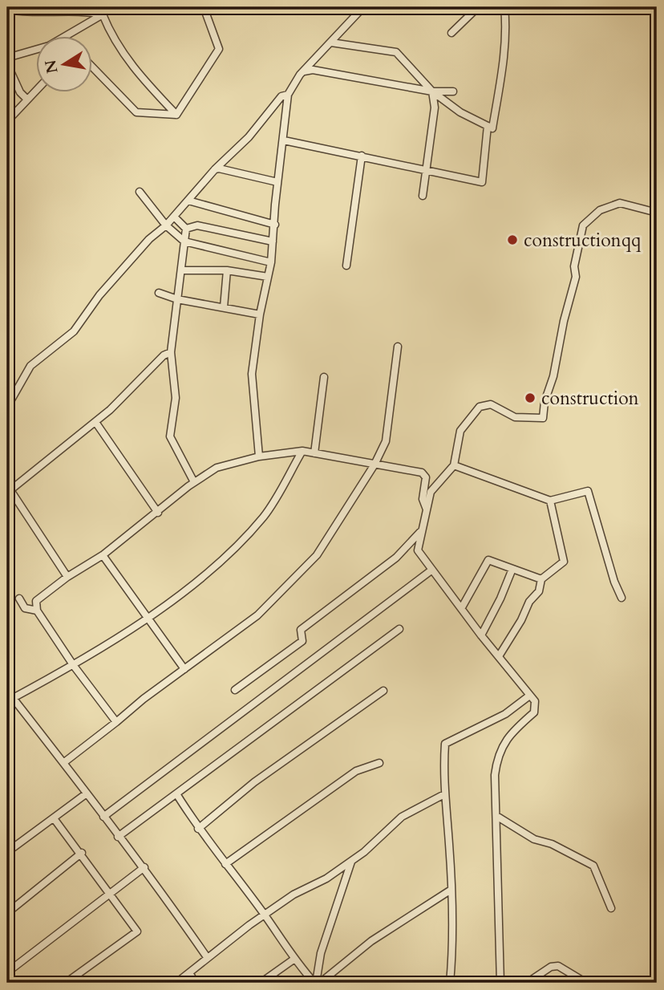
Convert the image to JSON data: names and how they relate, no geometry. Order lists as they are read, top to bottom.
{
  "places": ["constructionqq", "construction"],
  "north": "left"
}
